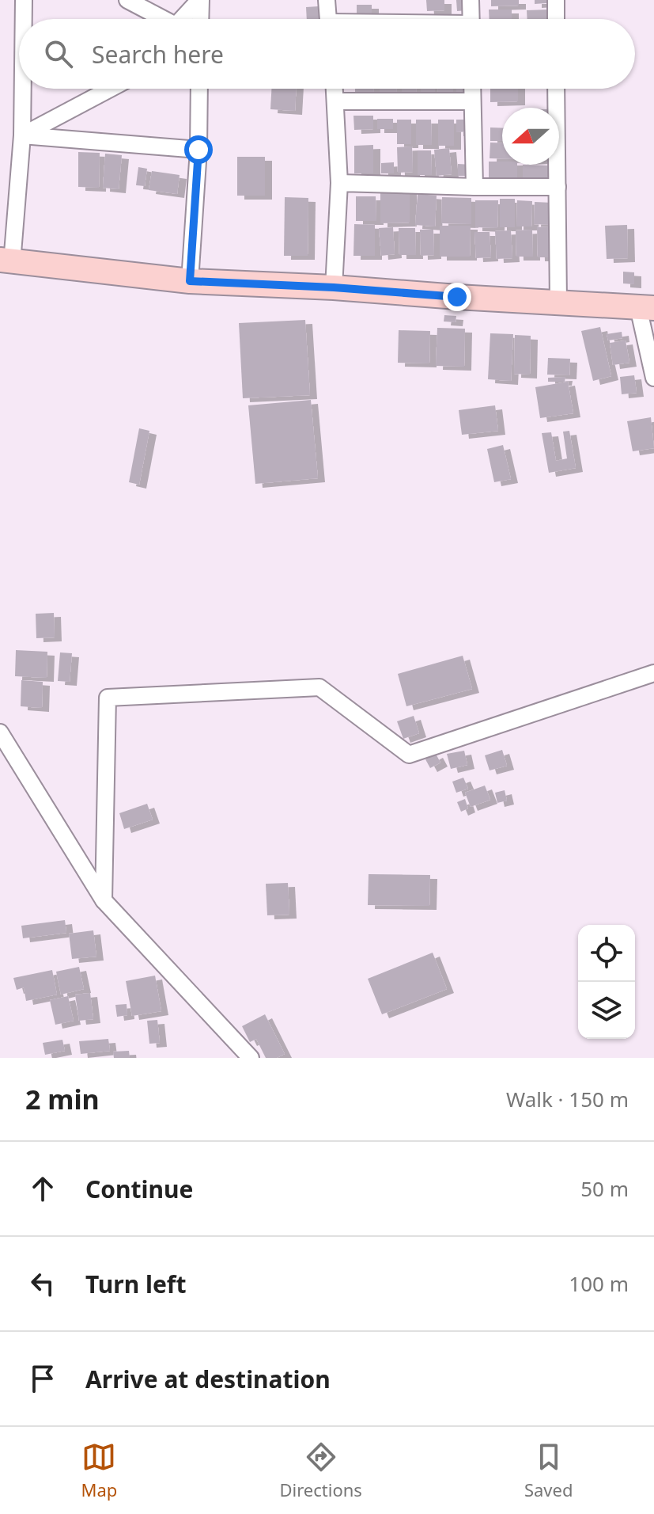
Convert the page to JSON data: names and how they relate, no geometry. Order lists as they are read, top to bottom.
{
  "north": "left",
  "page": {
    "search": "Search here",
    "heading": ["2 min", "Walk · 150 m"],
    "list": [
      ["Continue", "50 m"],
      ["Turn left", "100 m"],
      "Arrive at destination"
    ],
    "nav": ["Map", "Directions", "Saved"]
  }
}
